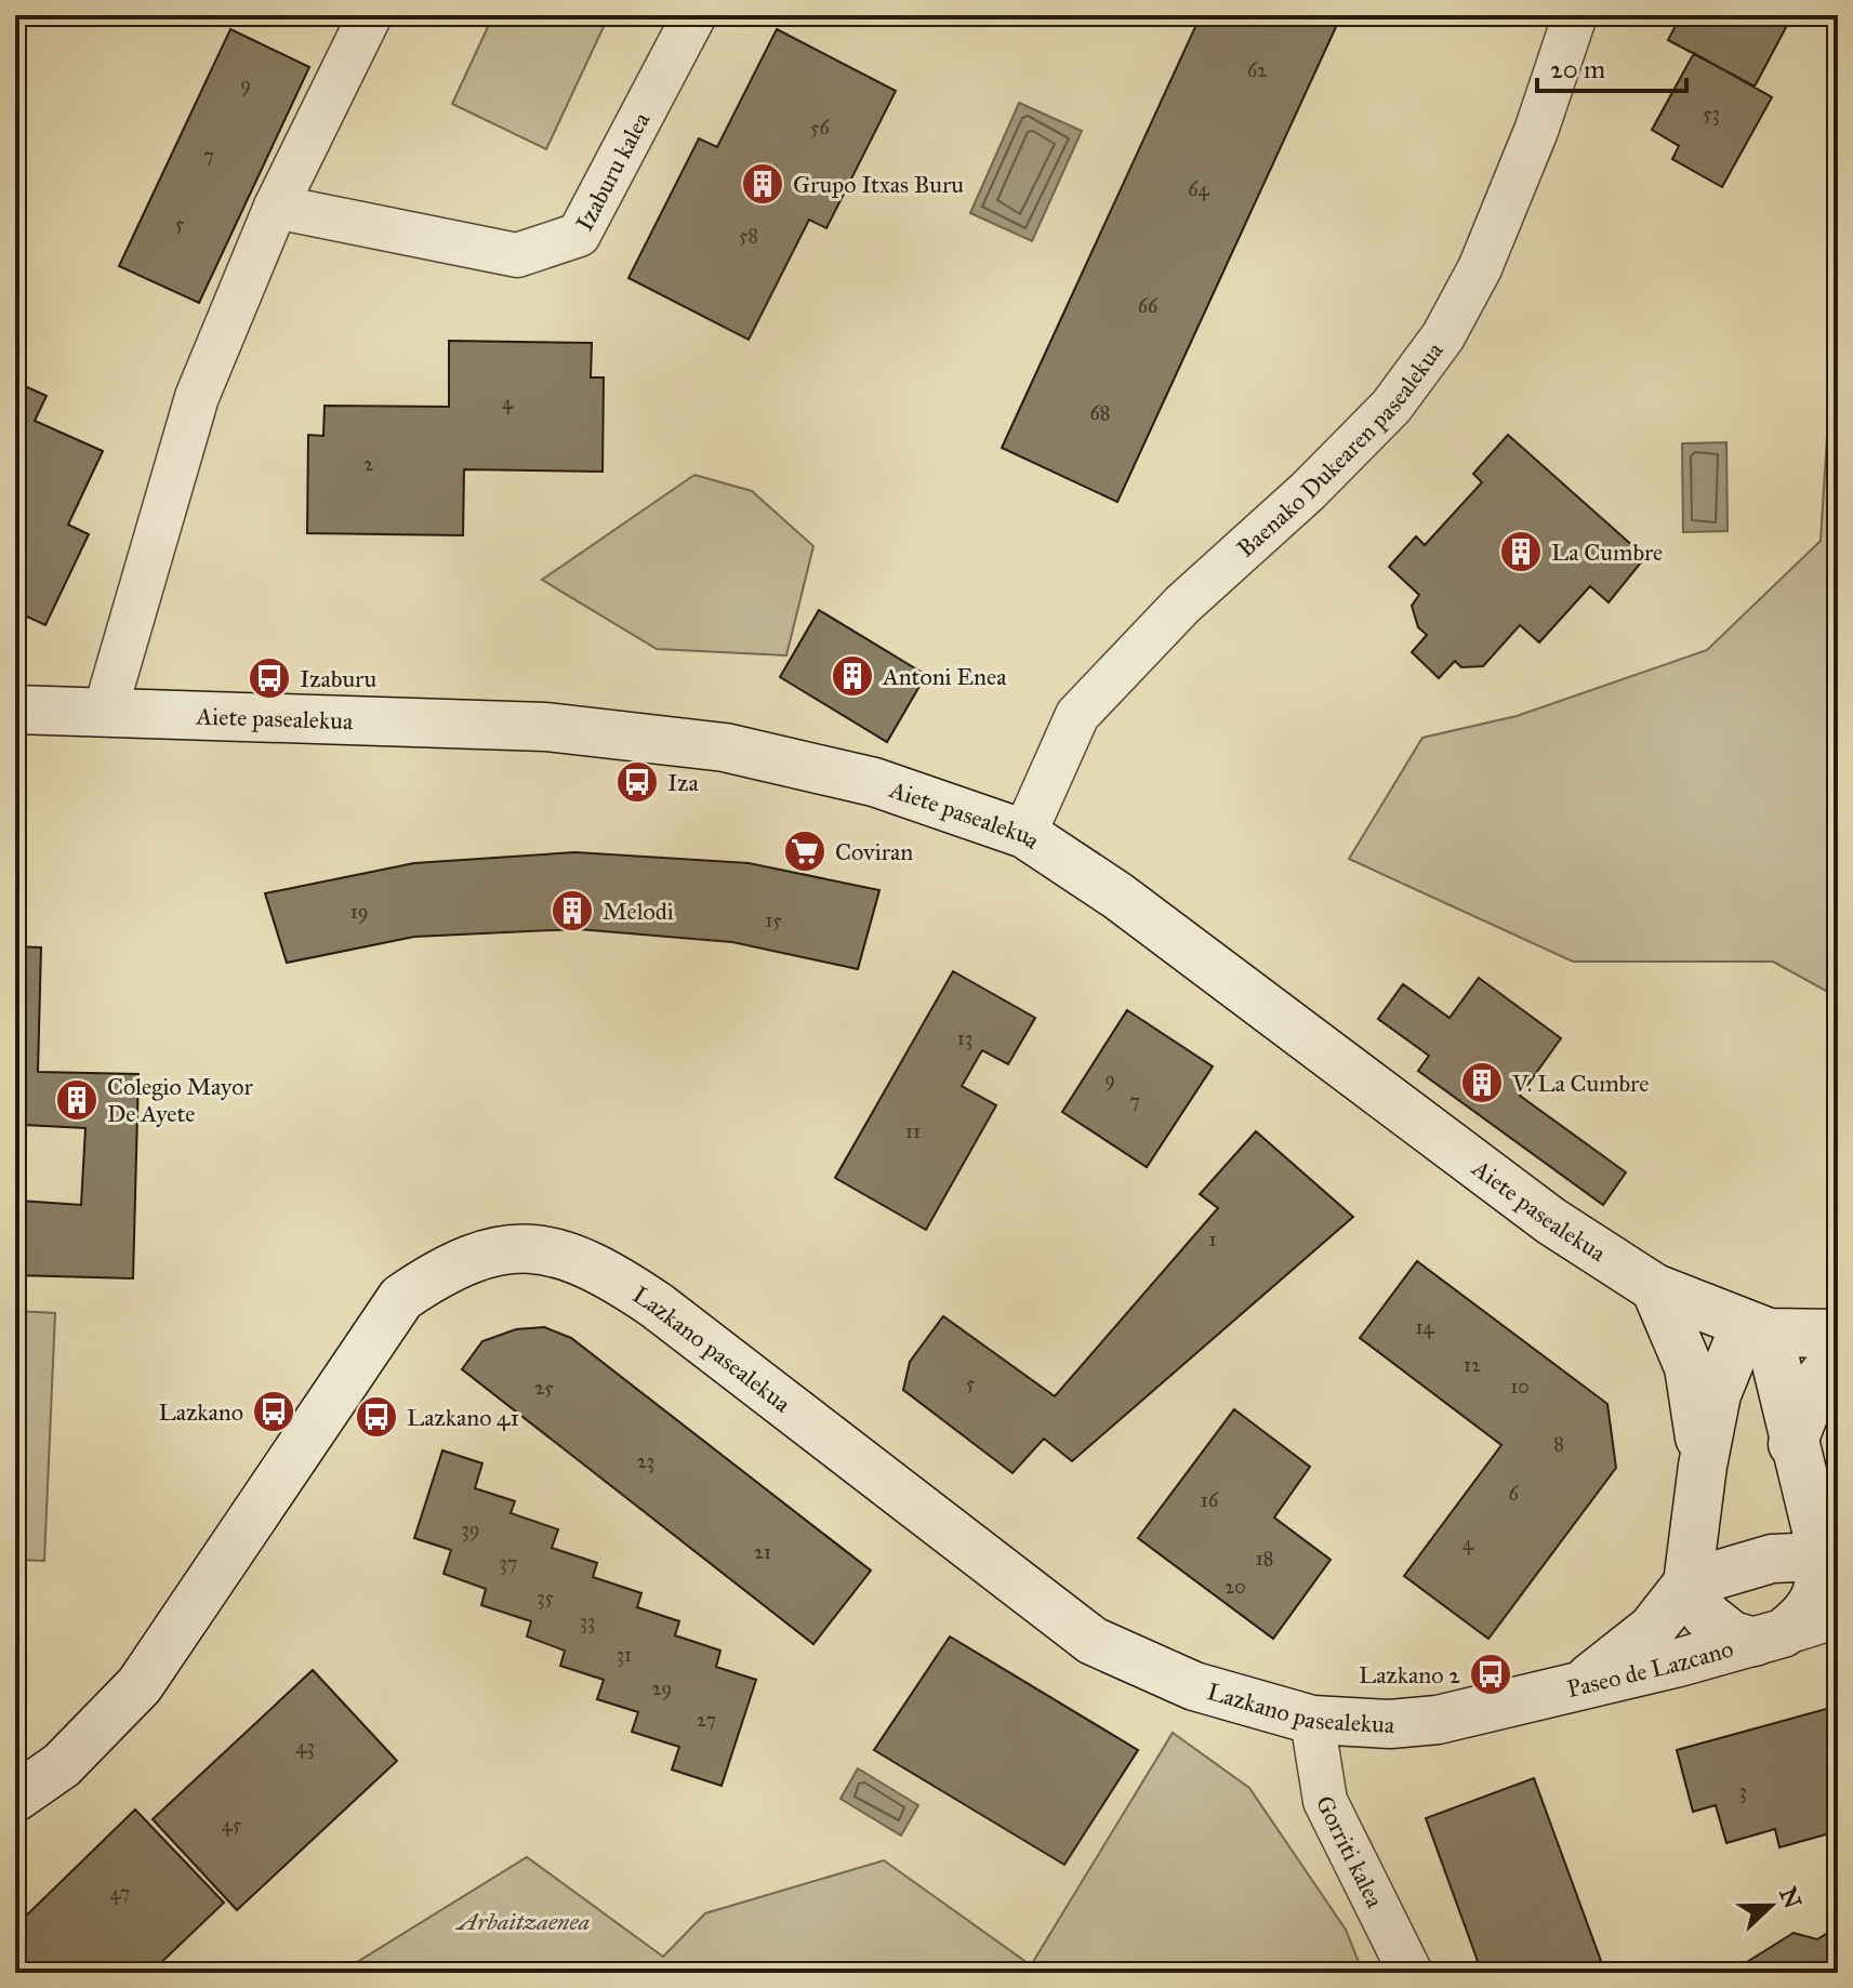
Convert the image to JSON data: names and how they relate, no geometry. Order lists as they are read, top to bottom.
{
  "streets": {
    "street": [
      "Izaburu kalea",
      "Baenako Dukearen pasealekua",
      "Aiete pasealekua",
      "Lazkano pasealekua",
      "Paseo de Lazcano",
      "Gorriti kalea"
    ]
  },
  "crossings": [
    ["Baenako Dukearen pasealekua", "Aiete pasealekua"],
    ["Lazkano pasealekua", "Paseo de Lazcano"],
    ["Lazkano pasealekua", "Gorriti kalea"]
  ],
  "parks": ["Arbaitzaenea"],
  "places": {
    "building": [
      "Grupo Itxas Buru",
      "La Cumbre",
      "Antoni Enea",
      "Melodi",
      "V. La Cumbre",
      "Colegio Mayor De Ayete"
    ],
    "bus stop": [
      "Izaburu",
      "Iza",
      "Lazkano",
      "Lazkano 41",
      "Lazkano 2"
    ],
    "supermarket": ["Coviran"]
  },
  "house_numbers": [
    "62",
    "9",
    "53",
    "56",
    "7",
    "64",
    "5",
    "58",
    "66",
    "4",
    "68",
    "2",
    "19",
    "15",
    "13",
    "9",
    "7",
    "11",
    "1",
    "14",
    "12",
    "5",
    "10",
    "25",
    "8",
    "23",
    "6",
    "16",
    "39",
    "4",
    "21",
    "18",
    "37",
    "20",
    "35",
    "33",
    "31",
    "29",
    "27",
    "43",
    "3",
    "45",
    "47"
  ],
  "scale_bar": "20 m",
  "north": "right"
}
